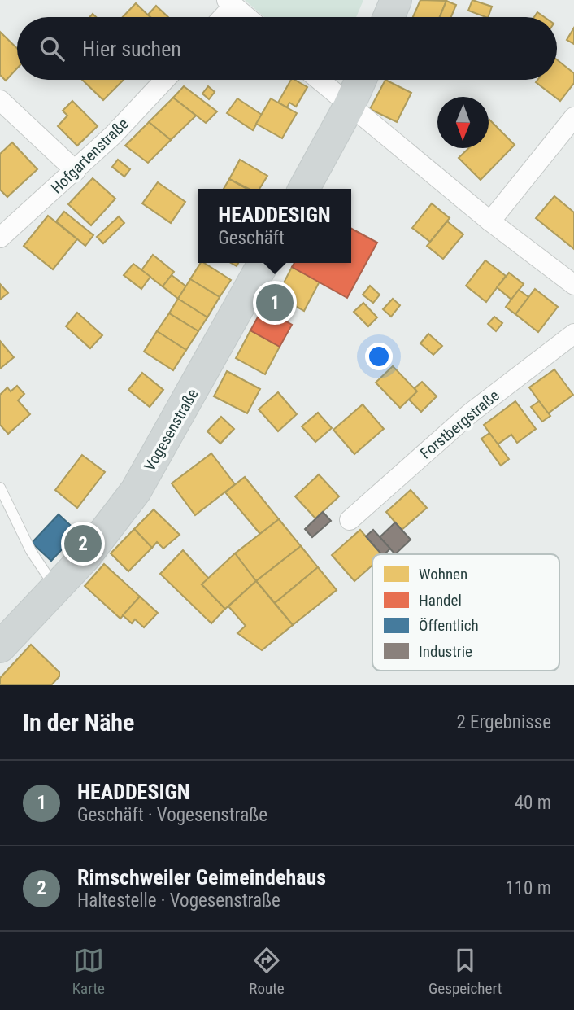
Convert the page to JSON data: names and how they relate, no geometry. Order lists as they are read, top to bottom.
{
  "streets": {
    "main road": ["Vogesenstraße"],
    "street": ["Hofgartenstraße", "Forstbergstraße"]
  },
  "legend": [
    "Wohnen",
    "Handel",
    "Öffentlich",
    "Industrie"
  ],
  "north": "bottom",
  "page": {
    "search": "Hier suchen",
    "popup": ["HEADDESIGN", "Geschäft"],
    "pins": ["1", "2"],
    "heading": ["In der Nähe", "2 Ergebnisse"],
    "list": [
      {
        "mark": "1",
        "name": "HEADDESIGN",
        "note": "Geschäft · Vogesenstraße",
        "value": "40 m"
      },
      {
        "mark": "2",
        "name": "Rimschweiler Geimeindehaus",
        "note": "Haltestelle · Vogesenstraße",
        "value": "110 m"
      }
    ],
    "nav": ["Karte", "Route", "Gespeichert"]
  }
}
